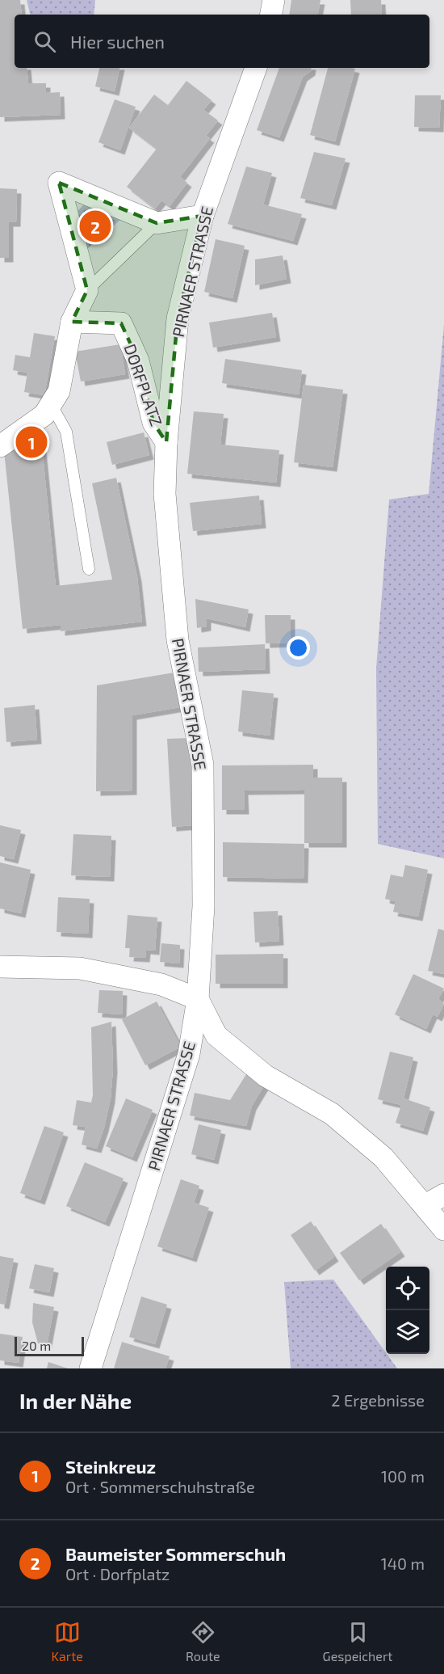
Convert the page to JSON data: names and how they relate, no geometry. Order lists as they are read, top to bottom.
{
  "streets": {
    "street": ["PIRNAER STRASSE", "DORFPLATZ"]
  },
  "crossings": [
    ["PIRNAER STRASSE", "DORFPLATZ"]
  ],
  "scale_bar": "20 m",
  "page": {
    "search": "Hier suchen",
    "pins": ["2", "1"],
    "scale": "20 m",
    "heading": ["In der Nähe", "2 Ergebnisse"],
    "list": [
      {
        "mark": "1",
        "name": "Steinkreuz",
        "note": "Ort · Sommerschuhstraße",
        "value": "100 m"
      },
      {
        "mark": "2",
        "name": "Baumeister Sommerschuh",
        "note": "Ort · Dorfplatz",
        "value": "140 m"
      }
    ],
    "nav": ["Karte", "Route", "Gespeichert"]
  }
}
